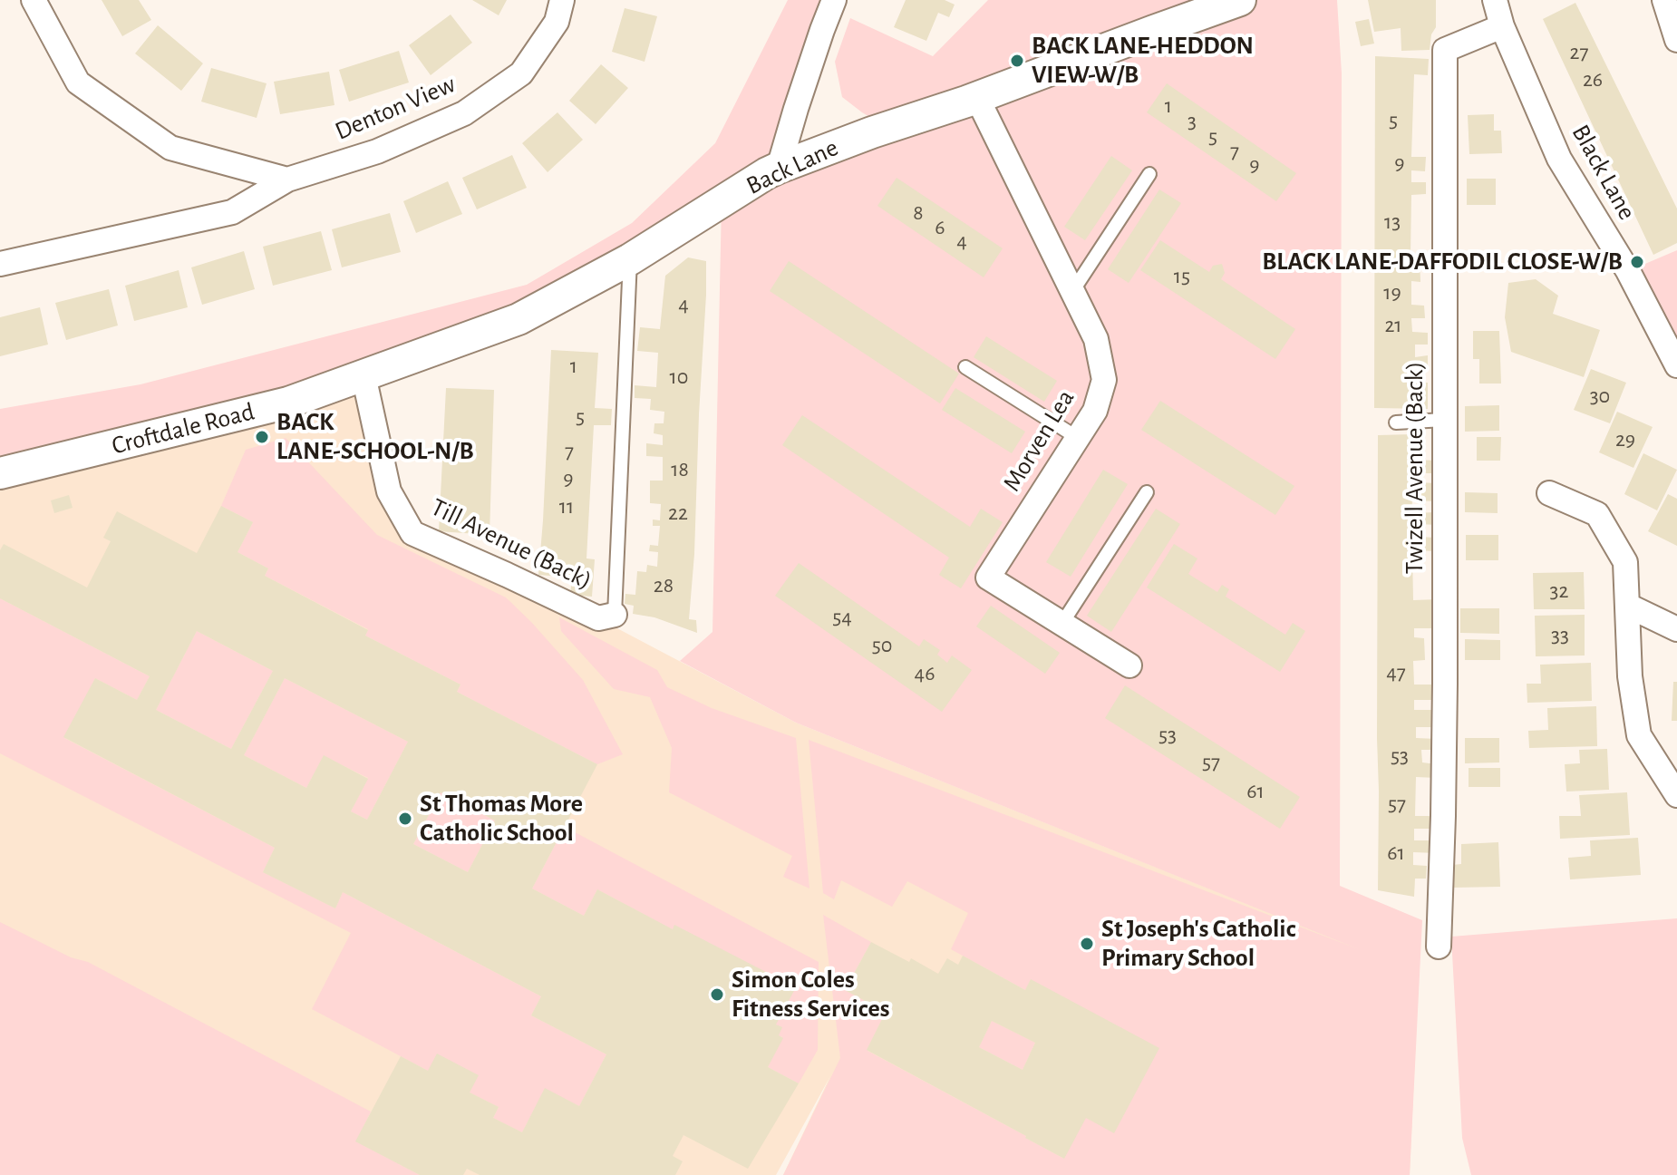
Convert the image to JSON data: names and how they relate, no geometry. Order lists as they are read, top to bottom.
{
  "streets": {
    "street": [
      "Denton View",
      "Back Lane",
      "Black Lane",
      "Croftdale Road",
      "Morven Lea",
      "Twizell Avenue (Back)",
      "Till Avenue (Back)"
    ]
  },
  "crossings": [
    ["Back Lane", "Croftdale Road"],
    ["Back Lane", "Morven Lea"],
    ["Back Lane", "Till Avenue (Back)"],
    ["Black Lane", "Twizell Avenue (Back)"],
    ["Croftdale Road", "Till Avenue (Back)"]
  ],
  "places": [
    "BACK LANE-HEDDON VIEW-W/B",
    "BLACK LANE-DAFFODIL CLOSE-W/B",
    "BACK LANE-SCHOOL-N/B",
    "St Thomas More Catholic School",
    "St Joseph's Catholic Primary School",
    "Simon Coles Fitness Services"
  ],
  "house_numbers": [
    "27",
    "26",
    "1",
    "5",
    "3",
    "5",
    "7",
    "9",
    "9",
    "8",
    "13",
    "6",
    "4",
    "15",
    "19",
    "4",
    "21",
    "1",
    "10",
    "30",
    "5",
    "29",
    "7",
    "18",
    "9",
    "11",
    "22",
    "28",
    "32",
    "54",
    "33",
    "50",
    "47",
    "46",
    "53",
    "53",
    "57",
    "61",
    "57",
    "61"
  ]
}
